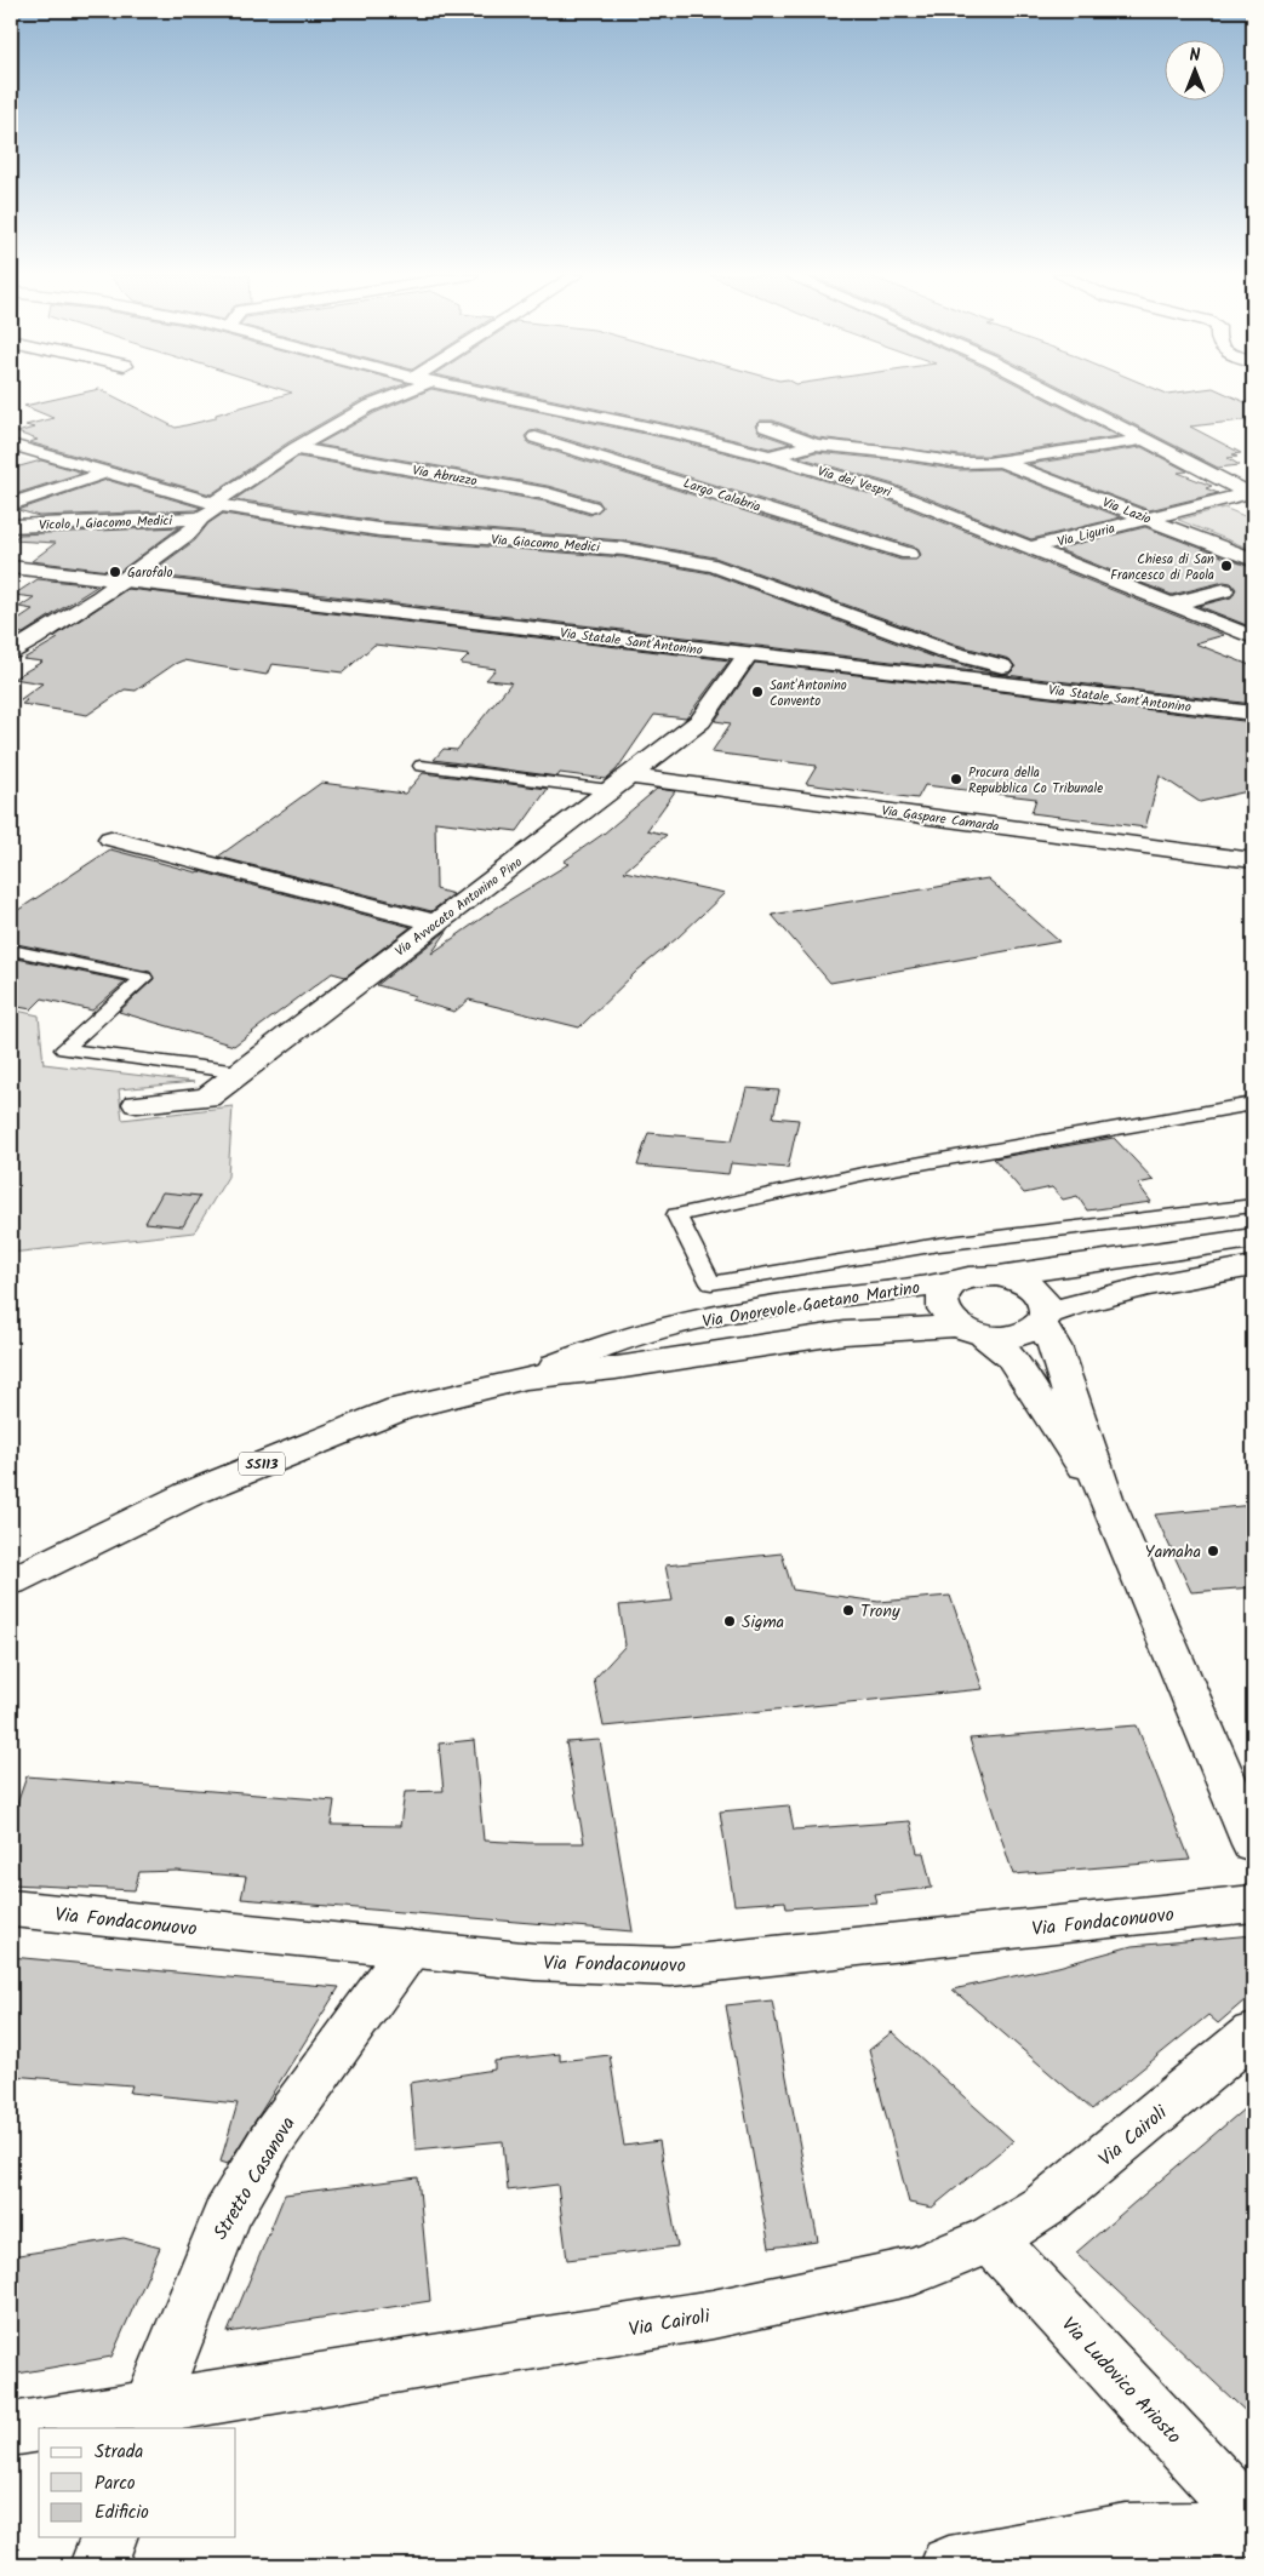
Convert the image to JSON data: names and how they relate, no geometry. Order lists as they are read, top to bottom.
{
  "streets": {
    "street": [
      "Via Abruzzo",
      "Via dei Vespri",
      "Largo Calabria",
      "Via Lazio",
      "Vicolo I Giacomo Medici",
      "Via Liguria",
      "Via Giacomo Medici",
      "Via Statale Sant'Antonino",
      "Via Gaspare Camarda",
      "Via Avvocato Antonino Pino",
      "Via Onorevole Gaetano Martino",
      "SS113",
      "Via Fondaconuovo",
      "Via Cairoli",
      "Stretto Casanova",
      "Via Ludovico Ariosto"
    ]
  },
  "crossings": [
    ["Via dei Vespri", "Via Liguria"],
    ["Via Lazio", "Via Liguria"],
    ["Via Giacomo Medici", "Via Statale Sant'Antonino"],
    ["Via Statale Sant'Antonino", "Via Avvocato Antonino Pino"],
    ["Via Gaspare Camarda", "Via Avvocato Antonino Pino"],
    ["Via Fondaconuovo", "Stretto Casanova"],
    ["Via Cairoli", "Stretto Casanova"],
    ["Via Cairoli", "Via Ludovico Ariosto"]
  ],
  "places": [
    "Chiesa di San Francesco di Paola",
    "Garofalo",
    "Sant'Antonino Convento",
    "Procura della Repubblica Co Tribunale",
    "Yamaha",
    "Trony",
    "Sigma"
  ],
  "legend": ["Strada", "Parco", "Edificio"],
  "north": "top"
}
